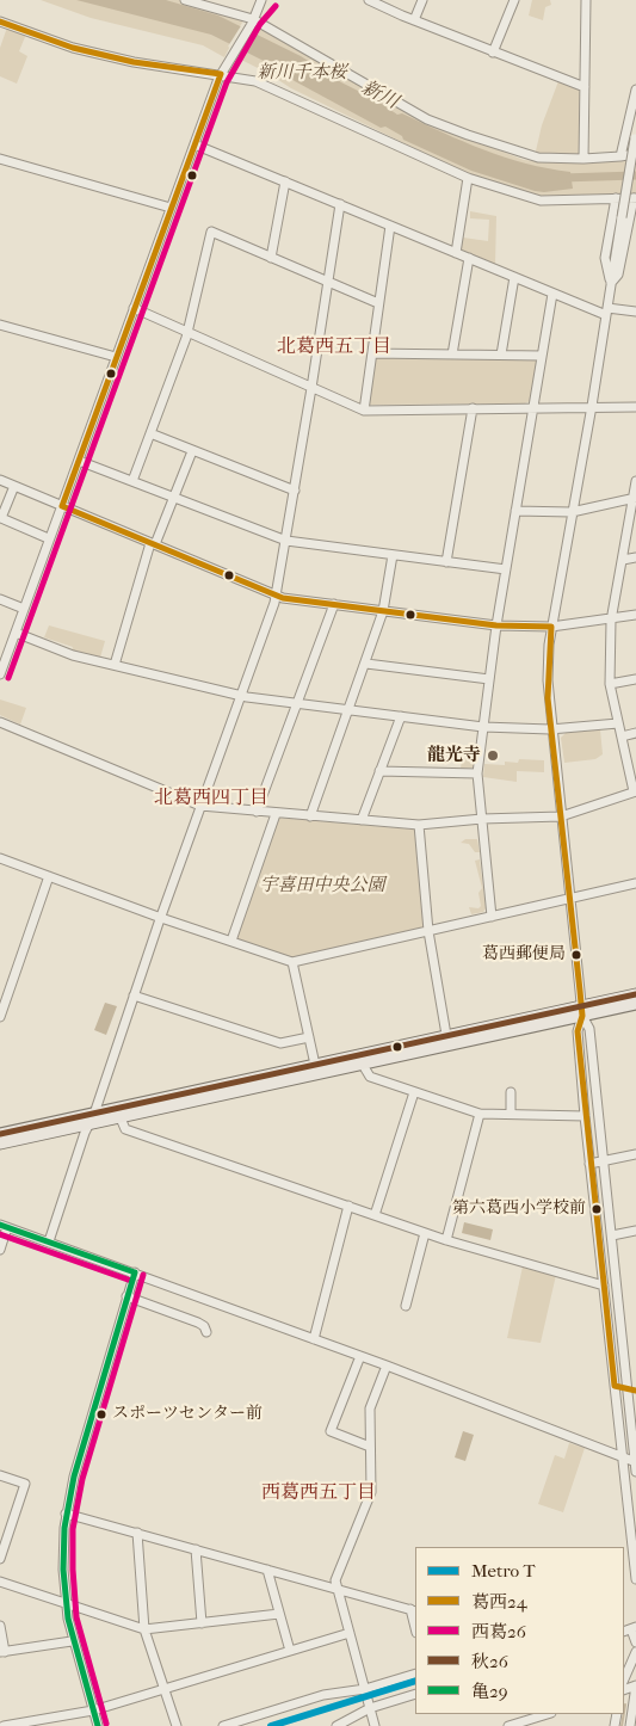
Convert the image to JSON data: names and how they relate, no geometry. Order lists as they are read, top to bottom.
{
  "districts": ["北葛西五丁目", "北葛西四丁目", "西葛西五丁目"],
  "water": ["新川"],
  "parks": ["新川千本桜", "宇喜田中央公園"],
  "places": [
    "龍光寺",
    "葛西郵便局",
    "第六葛西小学校前",
    "スポーツセンター前"
  ],
  "lines": [
    "transit line 西葛26",
    "transit line 葛西24",
    "transit line 秋26",
    "transit line 亀29",
    "metro line T"
  ],
  "legend": [
    "Metro T",
    "葛西24",
    "西葛26",
    "秋26",
    "亀29"
  ]
}
